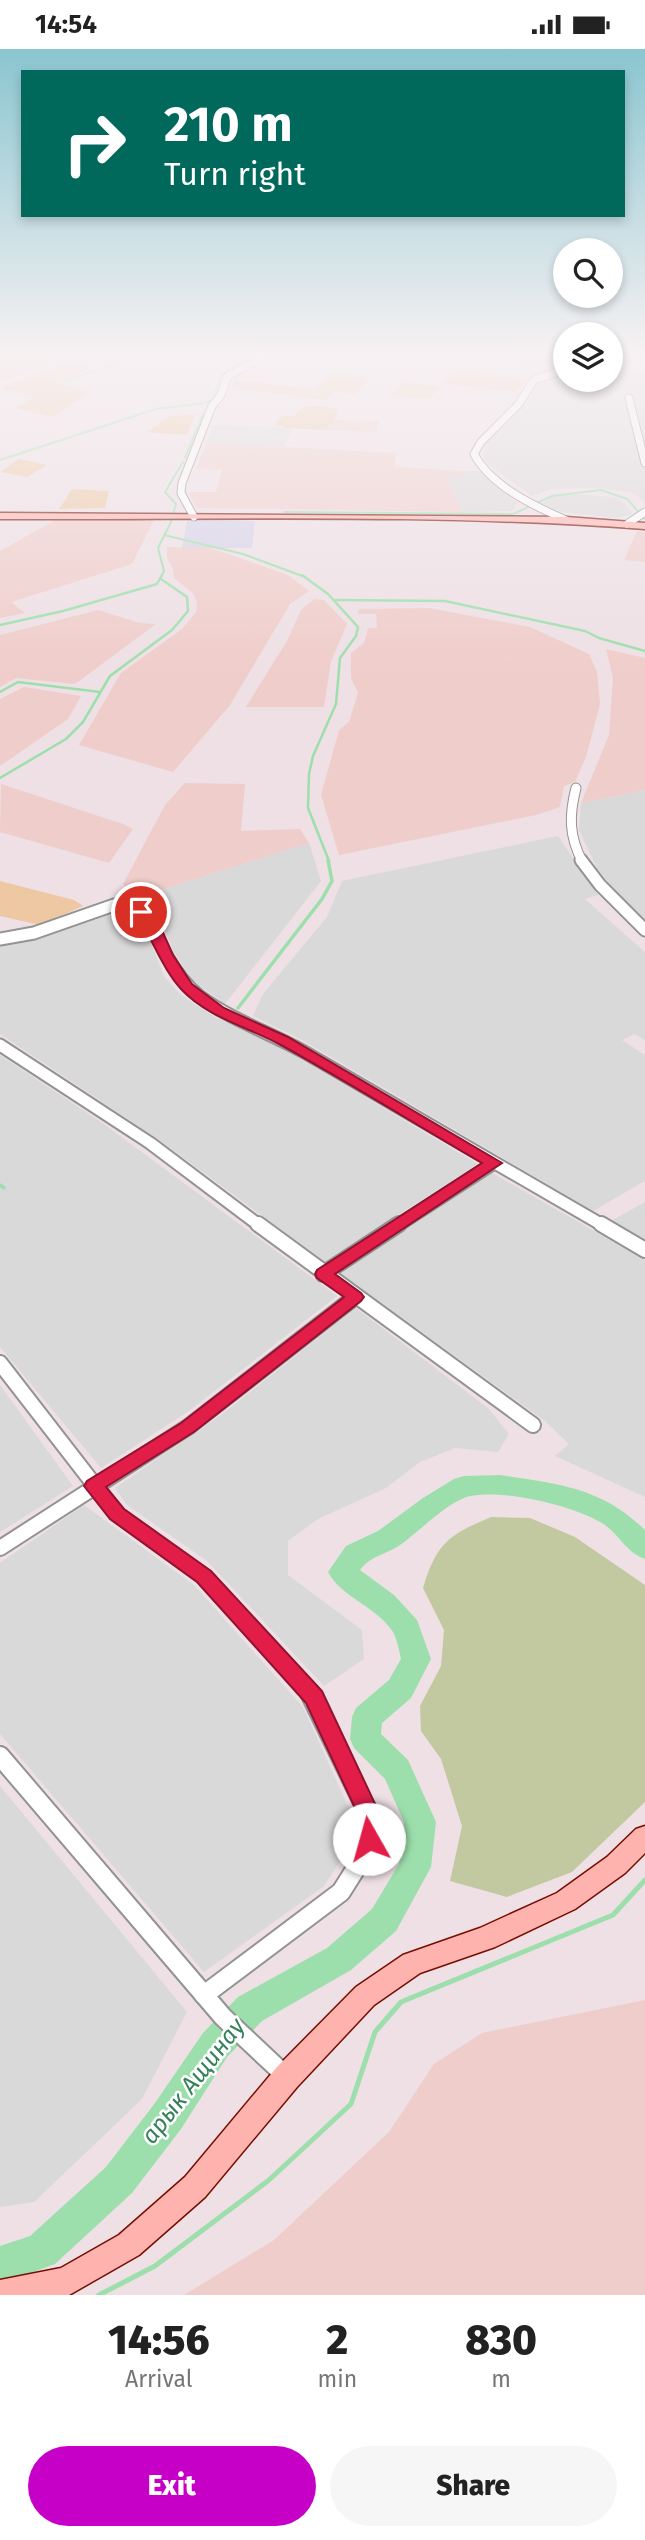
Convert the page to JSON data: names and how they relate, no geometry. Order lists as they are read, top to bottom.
{
  "water": ["арык Ащинау"],
  "page": {
    "status": "14:54",
    "turn": ["210 m", "Turn right"],
    "eta": [
      "14:56",
      "Arrival",
      "2",
      "min",
      "830",
      "m"
    ],
    "buttons": ["Exit", "Share"]
  }
}
